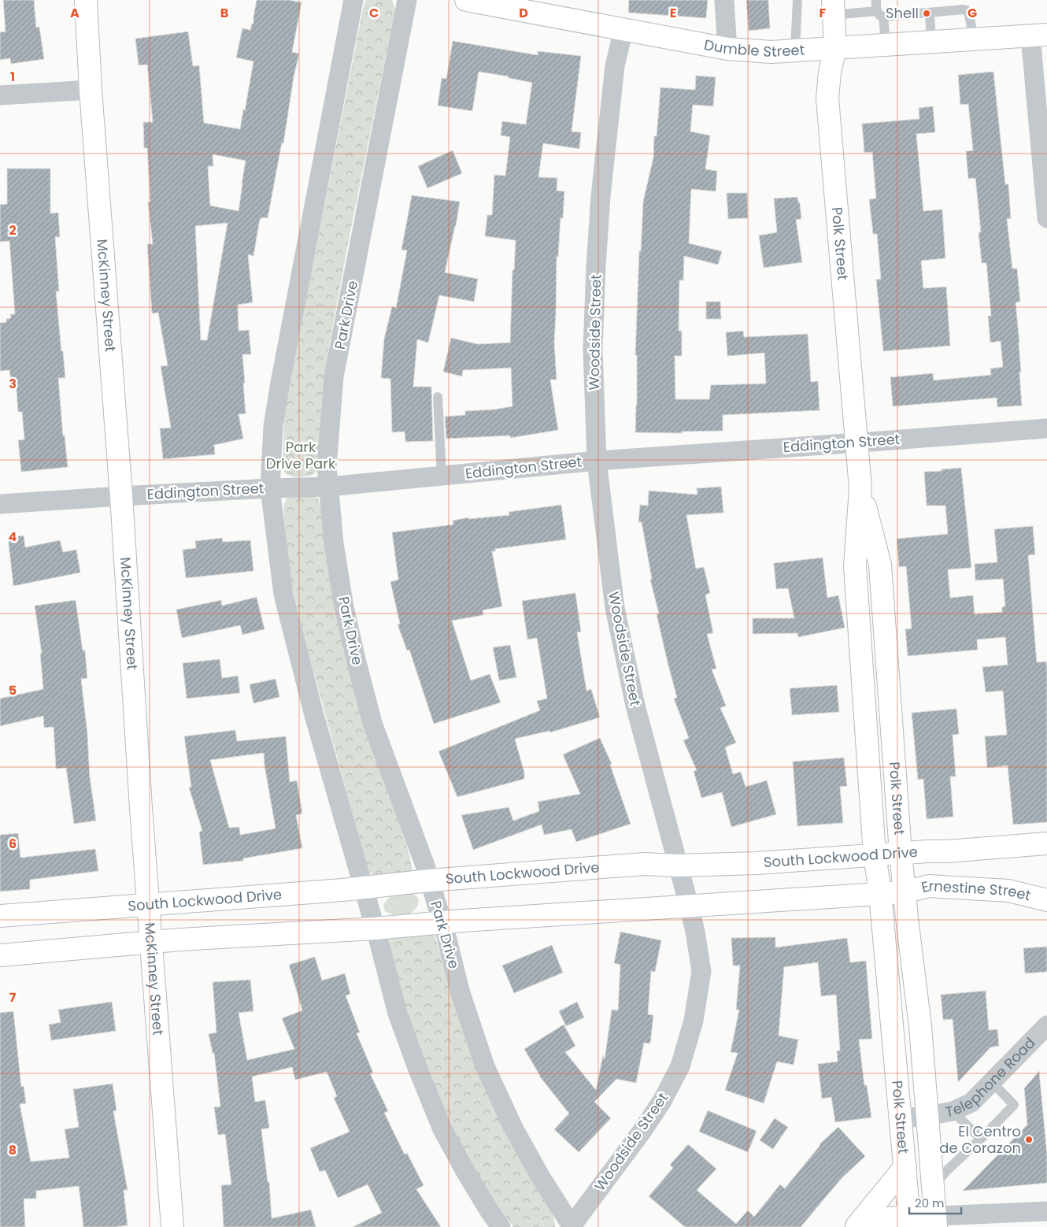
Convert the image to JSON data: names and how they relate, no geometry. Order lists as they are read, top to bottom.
{
  "streets": {
    "main road": [
      "Dumble Street",
      "Polk Street",
      "McKinney Street",
      "South Lockwood Drive",
      "Ernestine Street"
    ],
    "street": [
      "Park Drive",
      "Woodside Street",
      "Eddington Street",
      "Telephone Road"
    ]
  },
  "crossings": [
    ["Dumble Street", "Polk Street"],
    ["Dumble Street", "Woodside Street"],
    ["Polk Street", "Eddington Street"],
    ["Polk Street", "South Lockwood Drive"],
    ["Polk Street", "Ernestine Street"],
    ["Polk Street", "Telephone Road"],
    ["McKinney Street", "Eddington Street"],
    ["McKinney Street", "South Lockwood Drive"],
    ["Park Drive", "Woodside Street"],
    ["Park Drive", "Eddington Street"],
    ["Park Drive", "South Lockwood Drive"],
    ["Woodside Street", "Eddington Street"],
    ["Woodside Street", "South Lockwood Drive"]
  ],
  "parks": ["Park Drive Park"],
  "places": ["Shell", "El Centro de Corazon"],
  "scale_bar": "20 m",
  "grid": {
    "columns": [
      "A",
      "B",
      "C",
      "D",
      "E",
      "F",
      "G"
    ],
    "rows": [
      "1",
      "2",
      "3",
      "4",
      "5",
      "6",
      "7",
      "8"
    ]
  }
}
